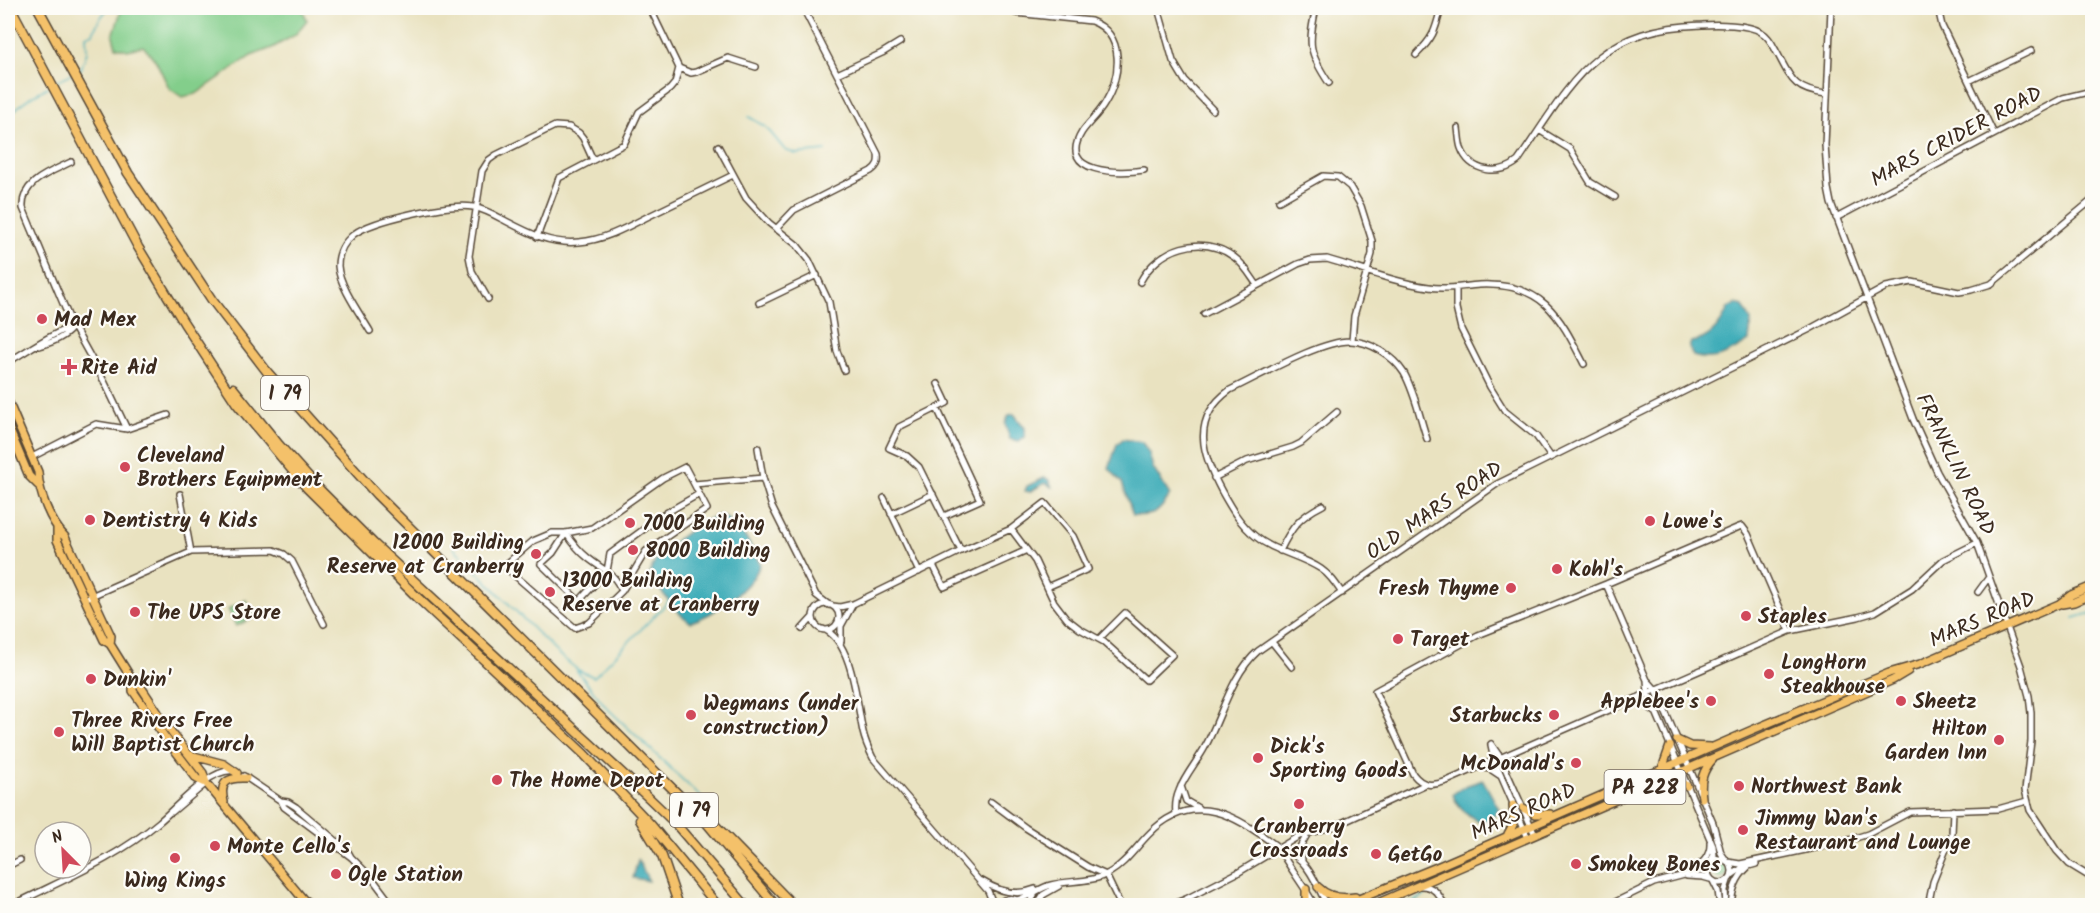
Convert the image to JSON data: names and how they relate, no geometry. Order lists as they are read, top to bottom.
{
  "streets": {
    "highway": ["I 79"],
    "main road": ["MARS ROAD", "PA 228"],
    "street": ["MARS CRIDER ROAD", "FRANKLIN ROAD", "OLD MARS ROAD"]
  },
  "crossings": [
    ["MARS CRIDER ROAD", "FRANKLIN ROAD"],
    ["FRANKLIN ROAD", "OLD MARS ROAD"],
    ["FRANKLIN ROAD", "MARS ROAD"]
  ],
  "places": {
    "other": [
      "Mad Mex",
      "Cleveland Brothers Equipment",
      "Dentistry 4 Kids",
      "Lowe's",
      "7000 Building",
      "8000 Building",
      "12000 Building Reserve at Cranberry",
      "Kohl's",
      "Fresh Thyme",
      "13000 Building Reserve at Cranberry",
      "The UPS Store",
      "Staples",
      "Target",
      "LongHorn Steakhouse",
      "Dunkin'",
      "Applebee's",
      "Sheetz",
      "Wegmans (under construction)",
      "Starbucks",
      "Three Rivers Free Will Baptist Church",
      "Hilton Garden Inn",
      "Dick's Sporting Goods",
      "McDonald's",
      "The Home Depot",
      "Northwest Bank",
      "Cranberry Crossroads",
      "Jimmy Wan's Restaurant and Lounge",
      "Monte Cello's",
      "GetGo",
      "Wing Kings",
      "Smokey Bones",
      "Ogle Station"
    ],
    "health": ["Rite Aid"]
  },
  "north": "top left"
}
